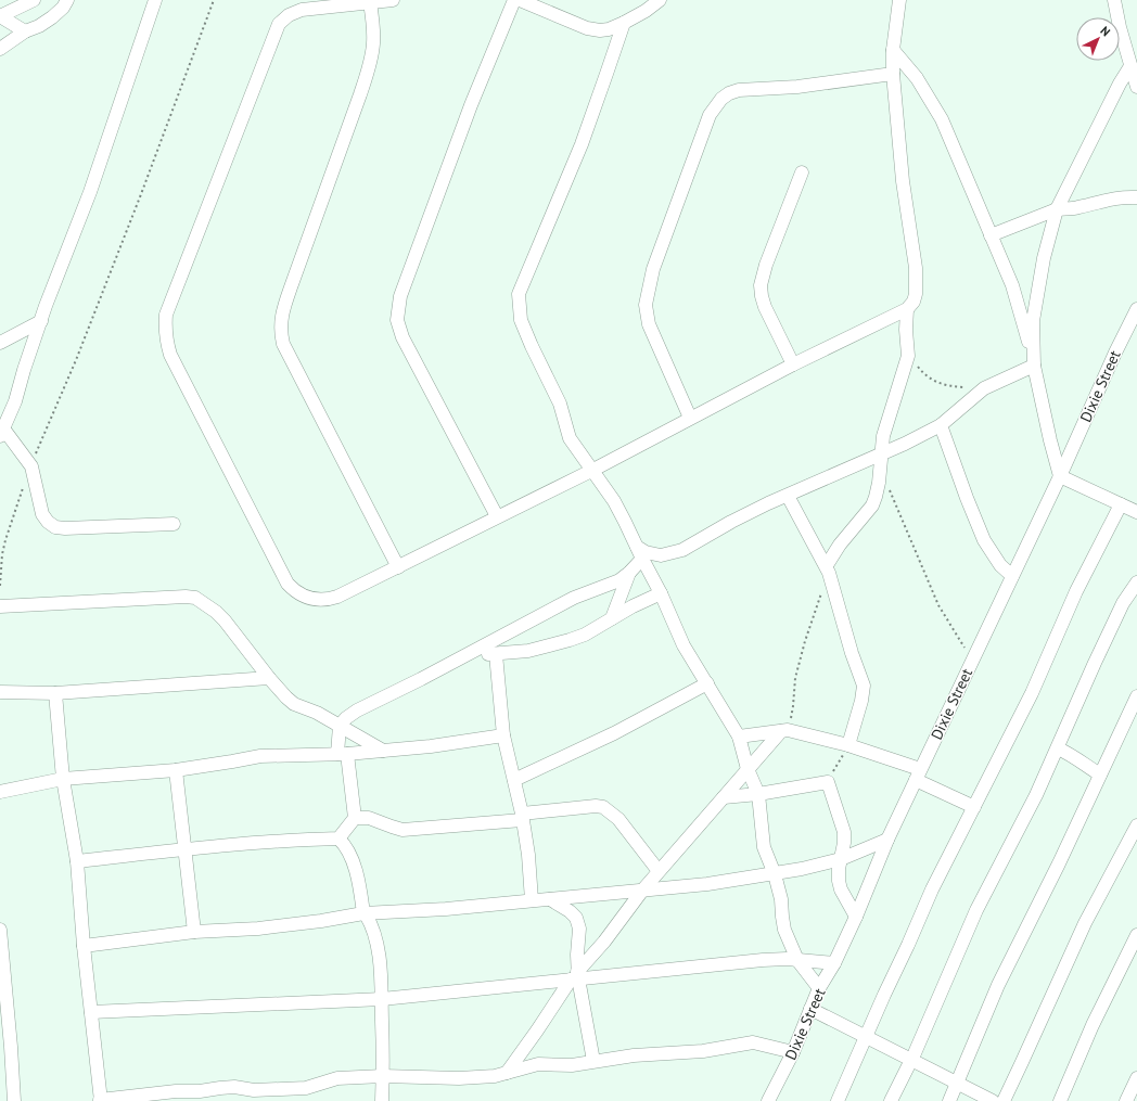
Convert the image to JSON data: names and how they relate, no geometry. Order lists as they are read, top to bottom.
{
  "streets": {
    "street": ["Dixie Street"]
  },
  "north": "top right"
}
